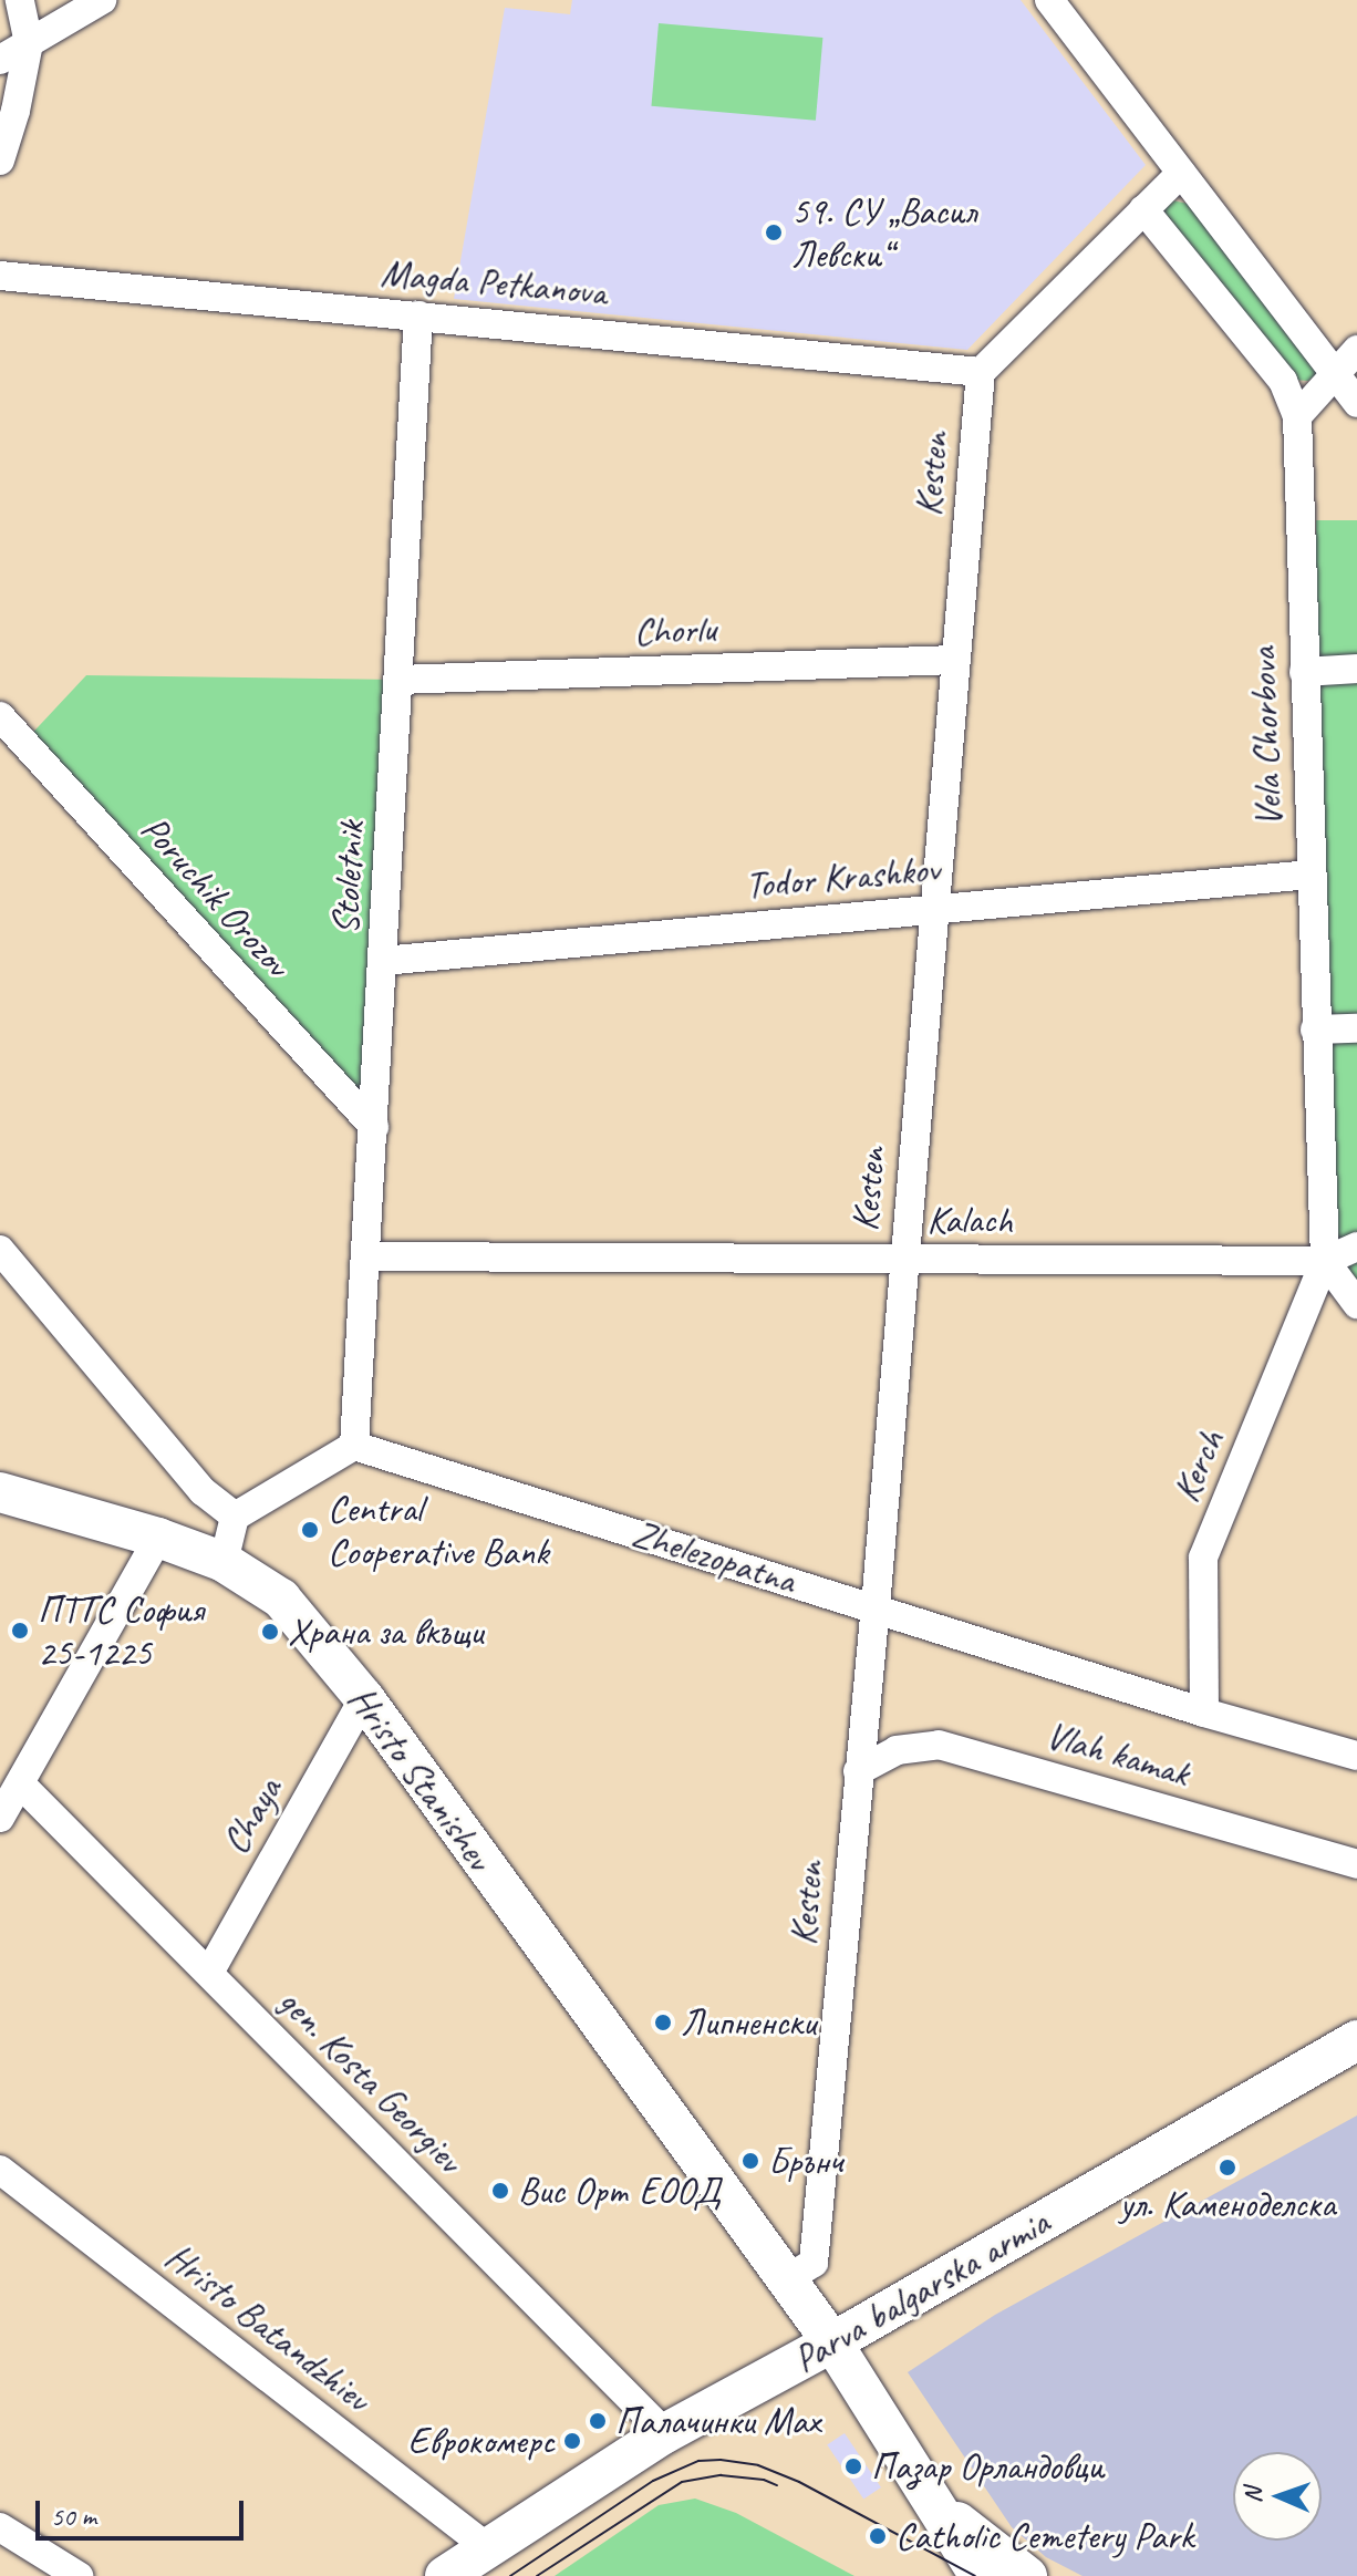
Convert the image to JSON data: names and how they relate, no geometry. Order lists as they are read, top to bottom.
{
  "streets": {
    "street": [
      "Magda Petkanova",
      "Kesten",
      "Chorlu",
      "Vela Chorbova",
      "Todor Krashkov",
      "Stoletnik",
      "Poruchik Orozov",
      "Kalach",
      "Kerch",
      "Zhelezopatna",
      "Vlah kamak",
      "Hristo Stanishev",
      "Chaya",
      "gen. Kosta Georgiev",
      "Parva balgarska armia",
      "Hristo Batandzhiev"
    ]
  },
  "crossings": [
    ["Magda Petkanova", "Kesten"],
    ["Magda Petkanova", "Stoletnik"],
    ["Kesten", "Chorlu"],
    ["Kesten", "Todor Krashkov"],
    ["Kesten", "Kalach"],
    ["Kesten", "Zhelezopatna"],
    ["Kesten", "Vlah kamak"],
    ["Kesten", "Hristo Stanishev"],
    ["Chorlu", "Stoletnik"],
    ["Vela Chorbova", "Todor Krashkov"],
    ["Vela Chorbova", "Kalach"],
    ["Vela Chorbova", "Kerch"],
    ["Todor Krashkov", "Stoletnik"],
    ["Stoletnik", "Poruchik Orozov"],
    ["Stoletnik", "Kalach"],
    ["Stoletnik", "Zhelezopatna"],
    ["Kalach", "Kerch"],
    ["Kerch", "Zhelezopatna"],
    ["Kerch", "Vlah kamak"],
    ["Zhelezopatna", "Vlah kamak"],
    ["Hristo Stanishev", "Chaya"],
    ["Hristo Stanishev", "Parva balgarska armia"],
    ["Chaya", "gen. Kosta Georgiev"],
    ["gen. Kosta Georgiev", "Parva balgarska armia"],
    ["Parva balgarska armia", "Hristo Batandzhiev"]
  ],
  "places": [
    "59. СУ „Васил Левски“",
    "Central Cooperative Bank",
    "ПТТС София 25-1225",
    "Храна за вкъщи",
    "Липненски",
    "Брънч",
    "ул. Каменоделска",
    "Вис Орт ЕООД",
    "Палачинки Max",
    "Еврокомерс",
    "Пазар Орландовци",
    "Catholic Cemetery Park"
  ],
  "scale_bar": "50 m",
  "north": "left"
}
